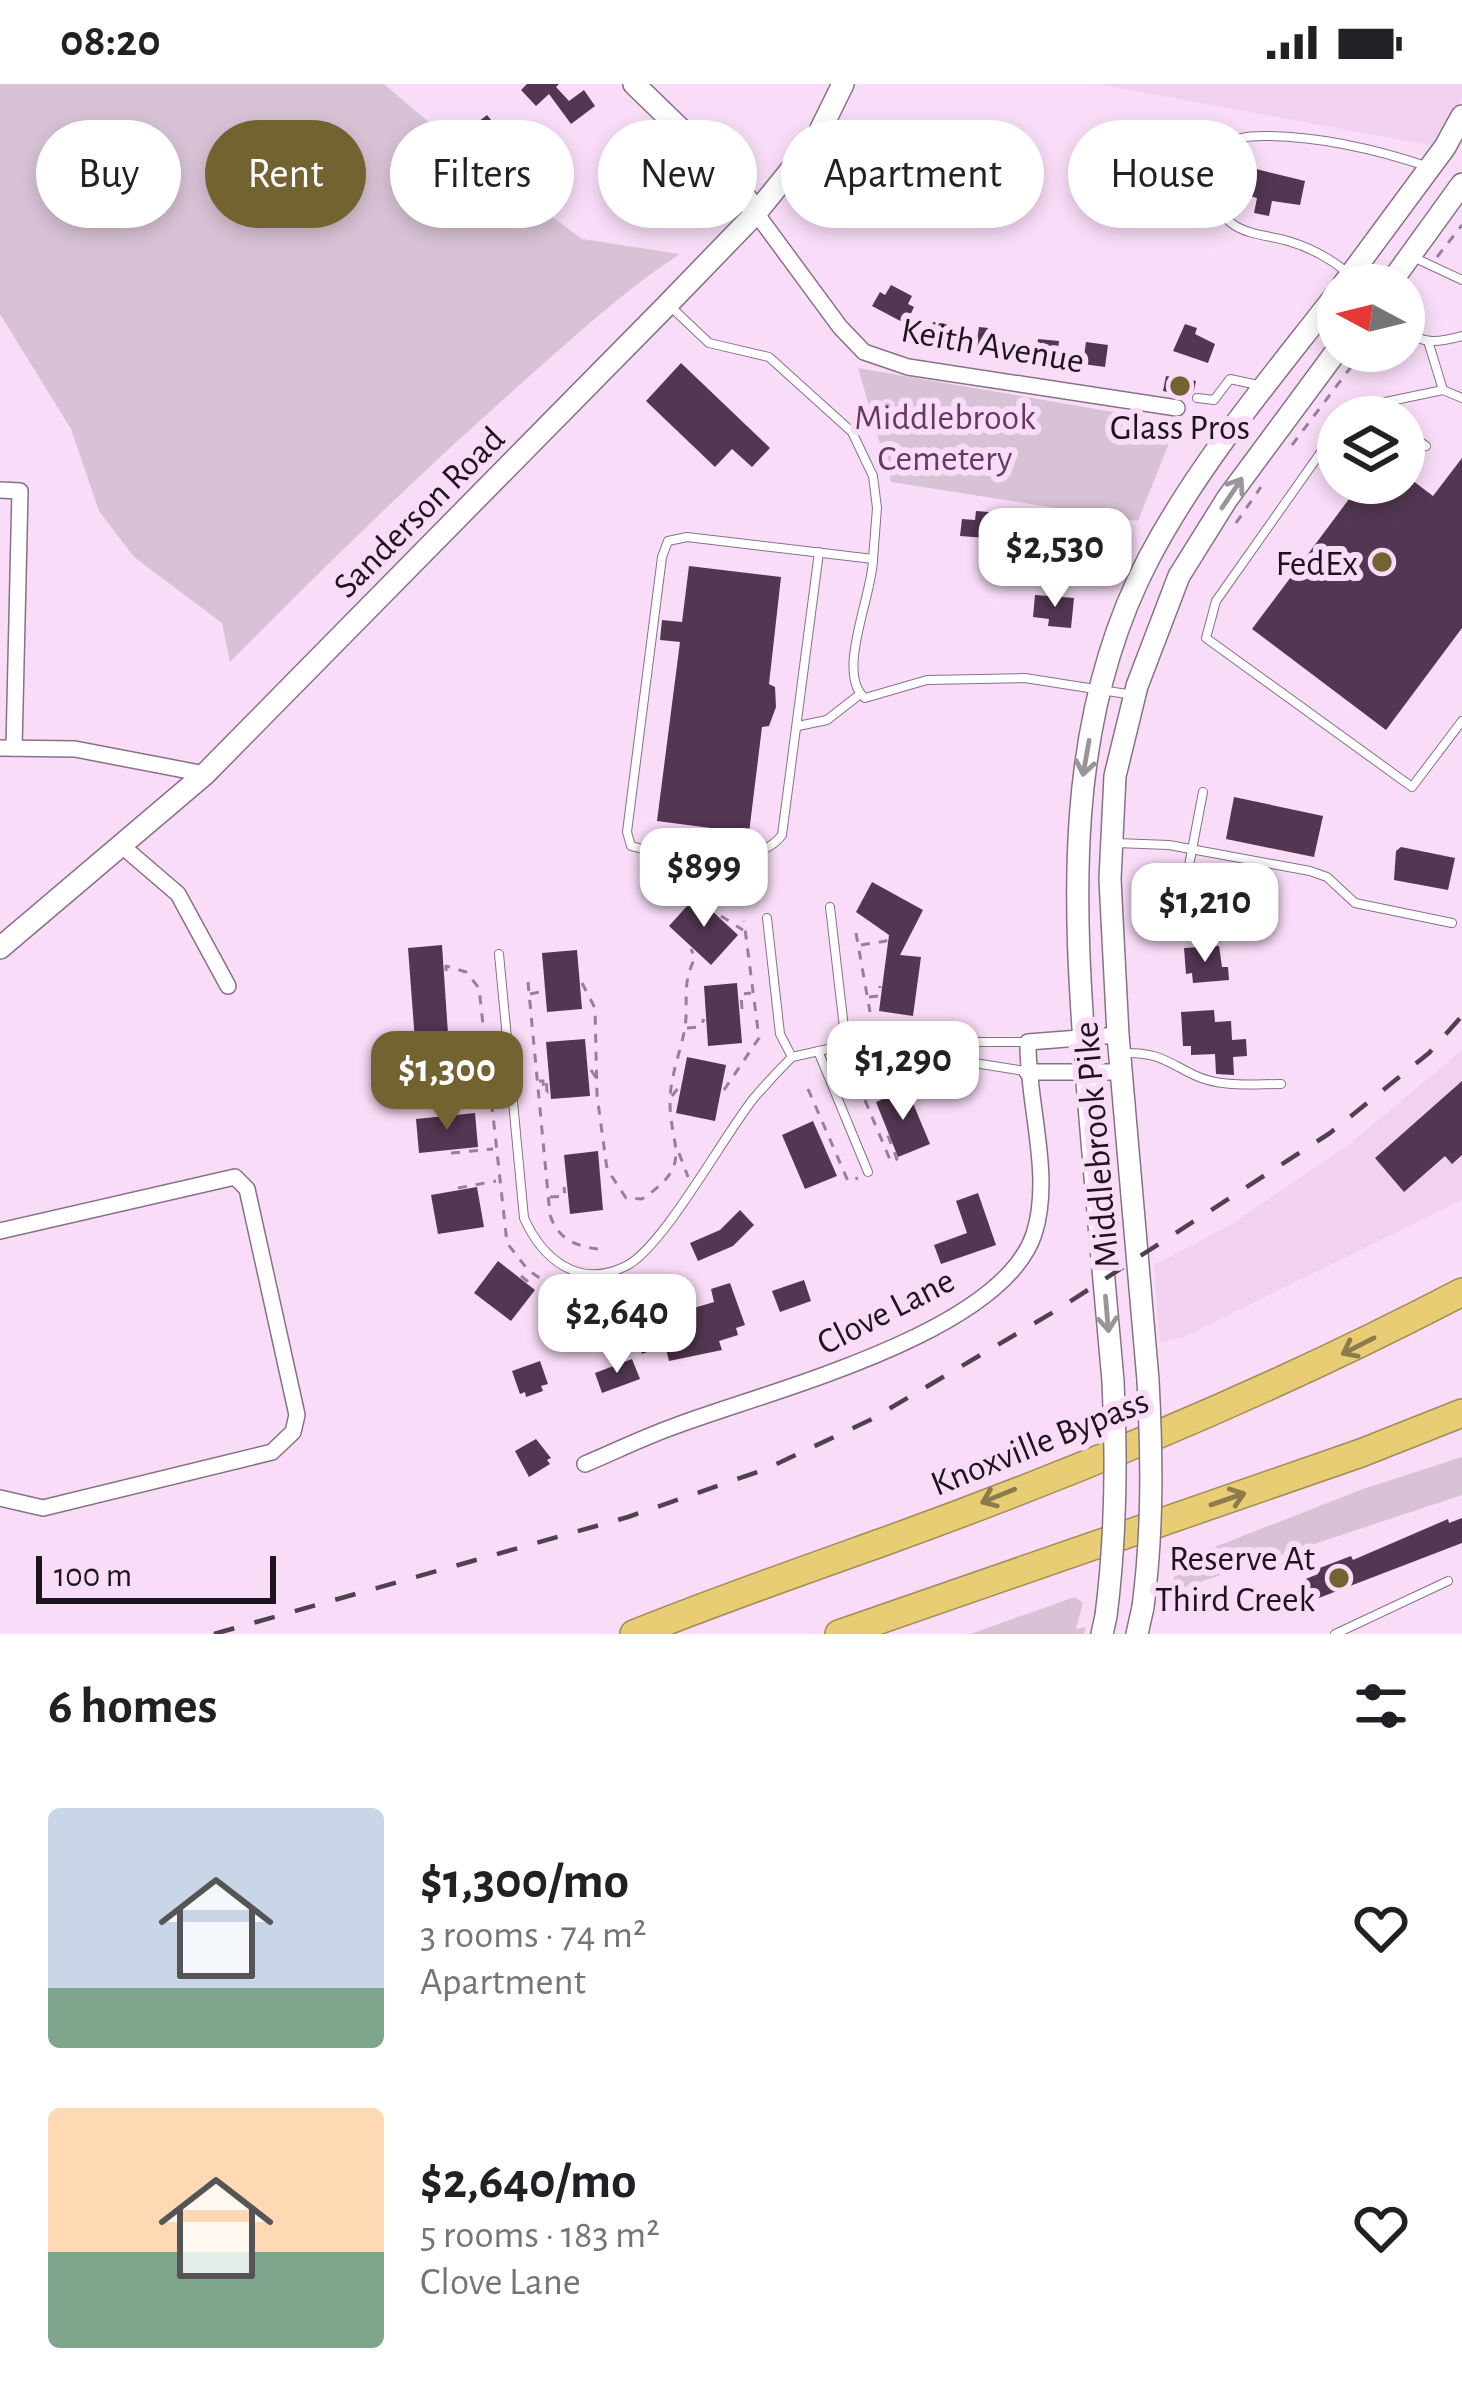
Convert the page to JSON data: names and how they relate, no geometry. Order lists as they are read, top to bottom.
{
  "streets": {
    "highway": ["Knoxville Bypass"],
    "main road": ["Keith Avenue", "Sanderson Road", "Middlebrook Pike"],
    "street": ["Clove Lane"]
  },
  "parks": ["Middlebrook Cemetery"],
  "places": ["Glass Pros", "FedEx", "Reserve At Third Creek"],
  "scale_bar": "100 m",
  "north": "left",
  "page": {
    "status": "08:20",
    "chip": [
      "Buy",
      "Rent",
      "Filters",
      "New",
      "Apartment",
      "House"
    ],
    "price": [
      "$2,530",
      "$899",
      "$1,210",
      "$1,290",
      "$1,300",
      "$2,640"
    ],
    "scale": "100 m",
    "heading": "6 homes",
    "list": [
      {
        "name": "$1,300/mo",
        "note": "3 rooms · 74 m² · Apartment"
      },
      {
        "name": "$2,640/mo",
        "note": "5 rooms · 183 m² · Clove Lane"
      }
    ]
  }
}
